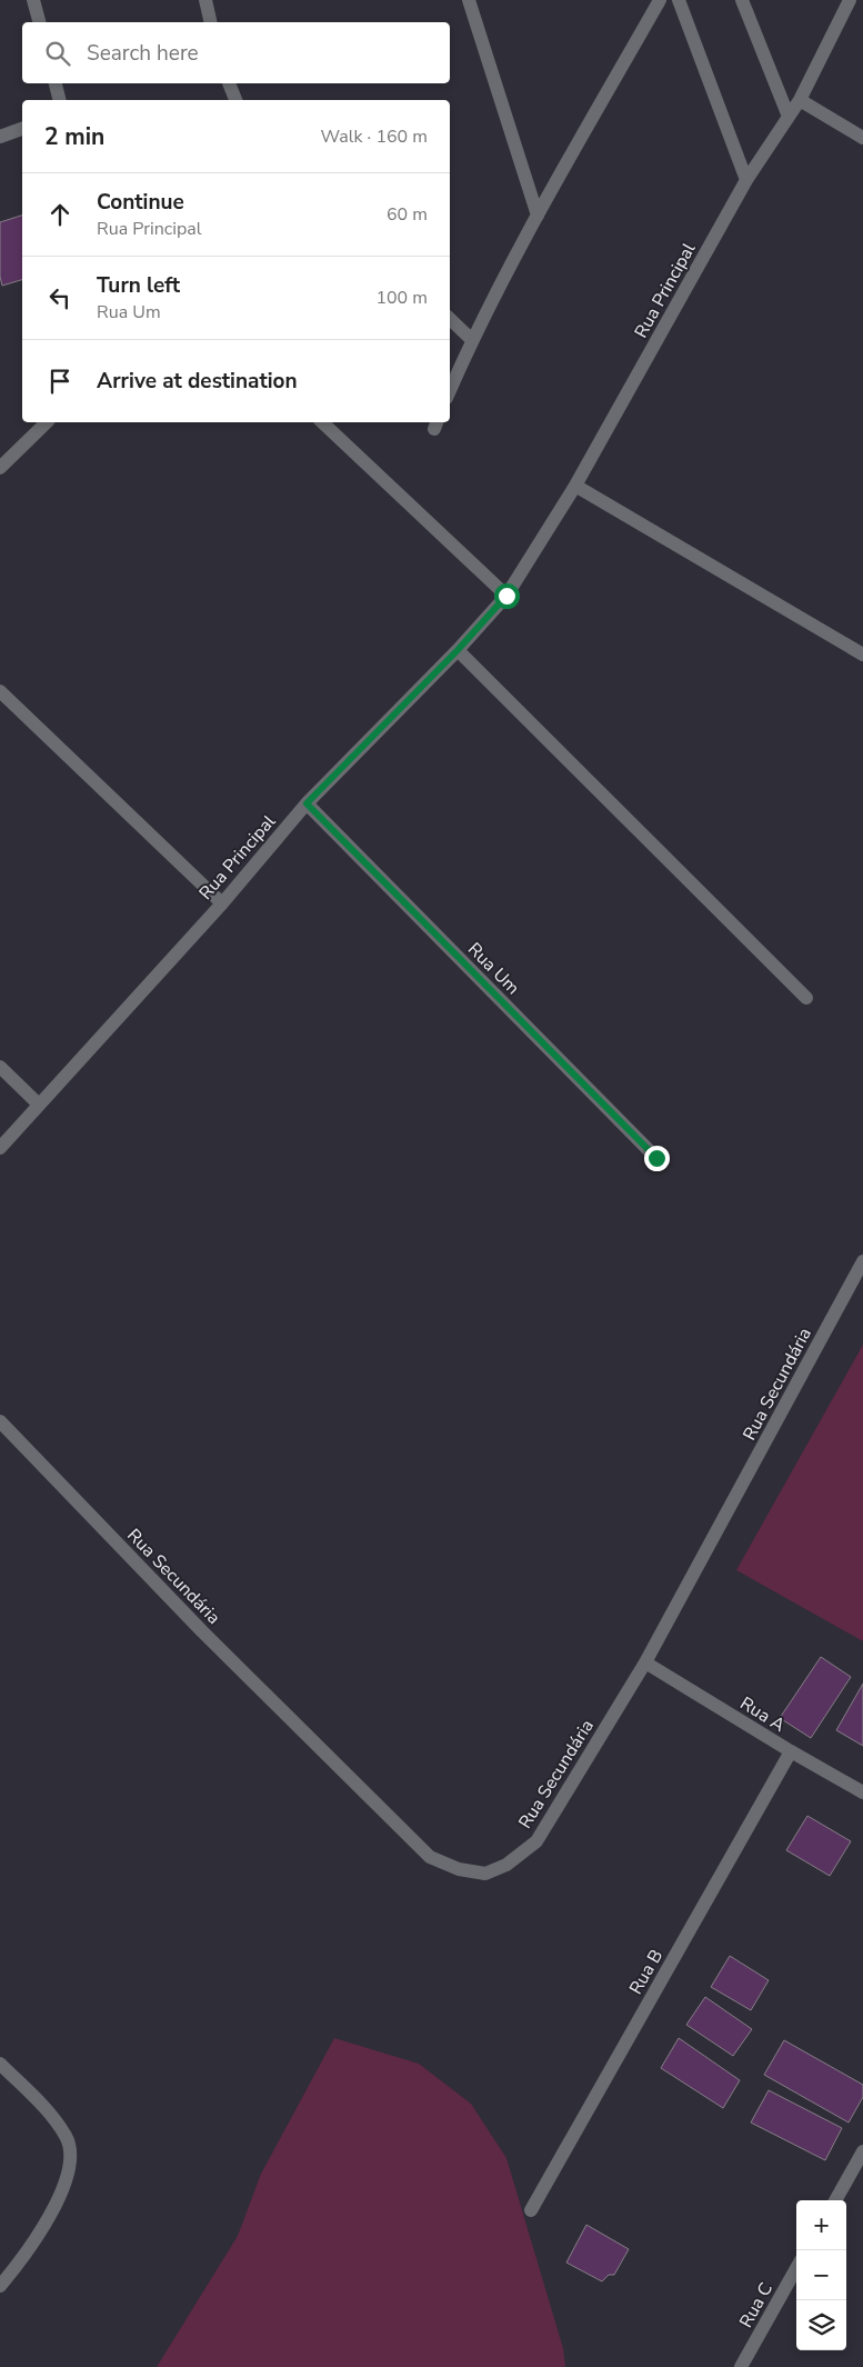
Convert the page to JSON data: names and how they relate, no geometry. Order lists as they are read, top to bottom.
{
  "streets": {
    "street": [
      "Rua Principal",
      "Rua Um",
      "Rua Secundária",
      "Rua A",
      "Rua B",
      "Rua C"
    ]
  },
  "crossings": [
    ["Rua Principal", "Rua Um"],
    ["Rua Secundária", "Rua A"],
    ["Rua A", "Rua B"]
  ],
  "page": {
    "search": "Search here",
    "heading": ["2 min", "Walk · 160 m"],
    "list": [
      ["Continue", "Rua Principal", "60 m"],
      ["Turn left", "Rua Um", "100 m"],
      "Arrive at destination"
    ],
    "map_buttons": ["+", "−"]
  }
}
